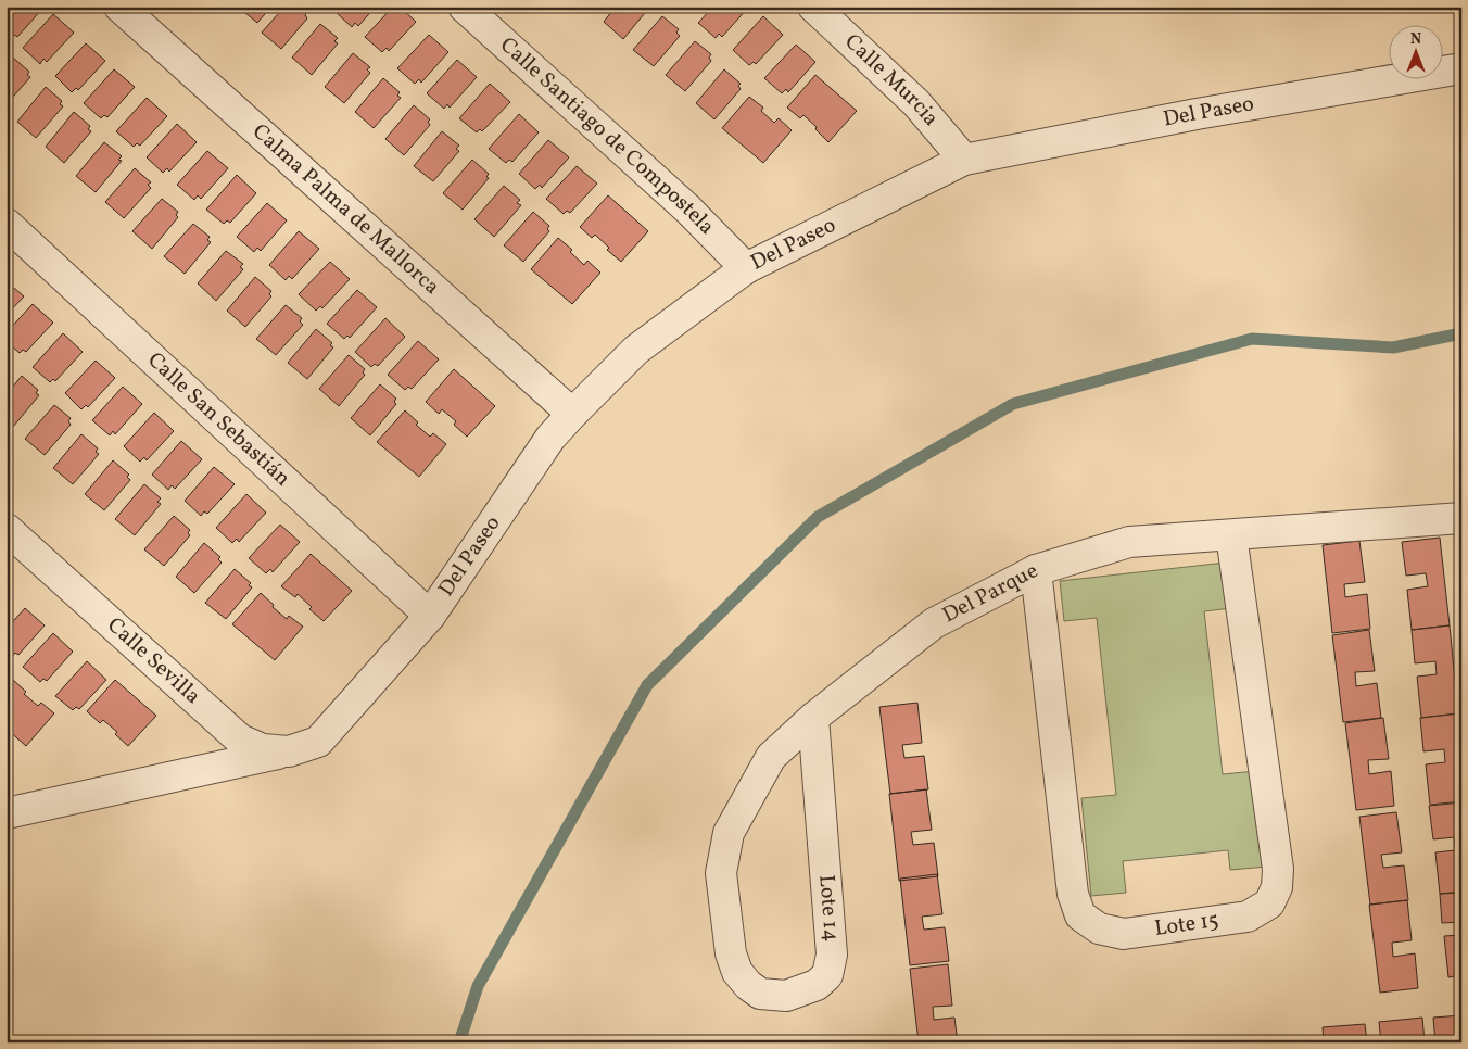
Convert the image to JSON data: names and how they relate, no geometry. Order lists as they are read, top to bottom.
{
  "streets": {
    "street": [
      "Calle Murcia",
      "Del Paseo",
      "Calle Santiago de Compostela",
      "Calma Palma de Mallorca",
      "Calle San Sebastián",
      "Del Parque",
      "Calle Sevilla",
      "Lote 14",
      "Lote 15"
    ]
  },
  "crossings": [
    ["Calle Murcia", "Del Paseo"],
    ["Del Paseo", "Calle Santiago de Compostela"],
    ["Del Paseo", "Calma Palma de Mallorca"],
    ["Del Paseo", "Calle San Sebastián"],
    ["Del Paseo", "Calle Sevilla"],
    ["Del Parque", "Lote 14"],
    ["Del Parque", "Lote 15"]
  ],
  "north": "top"
}
